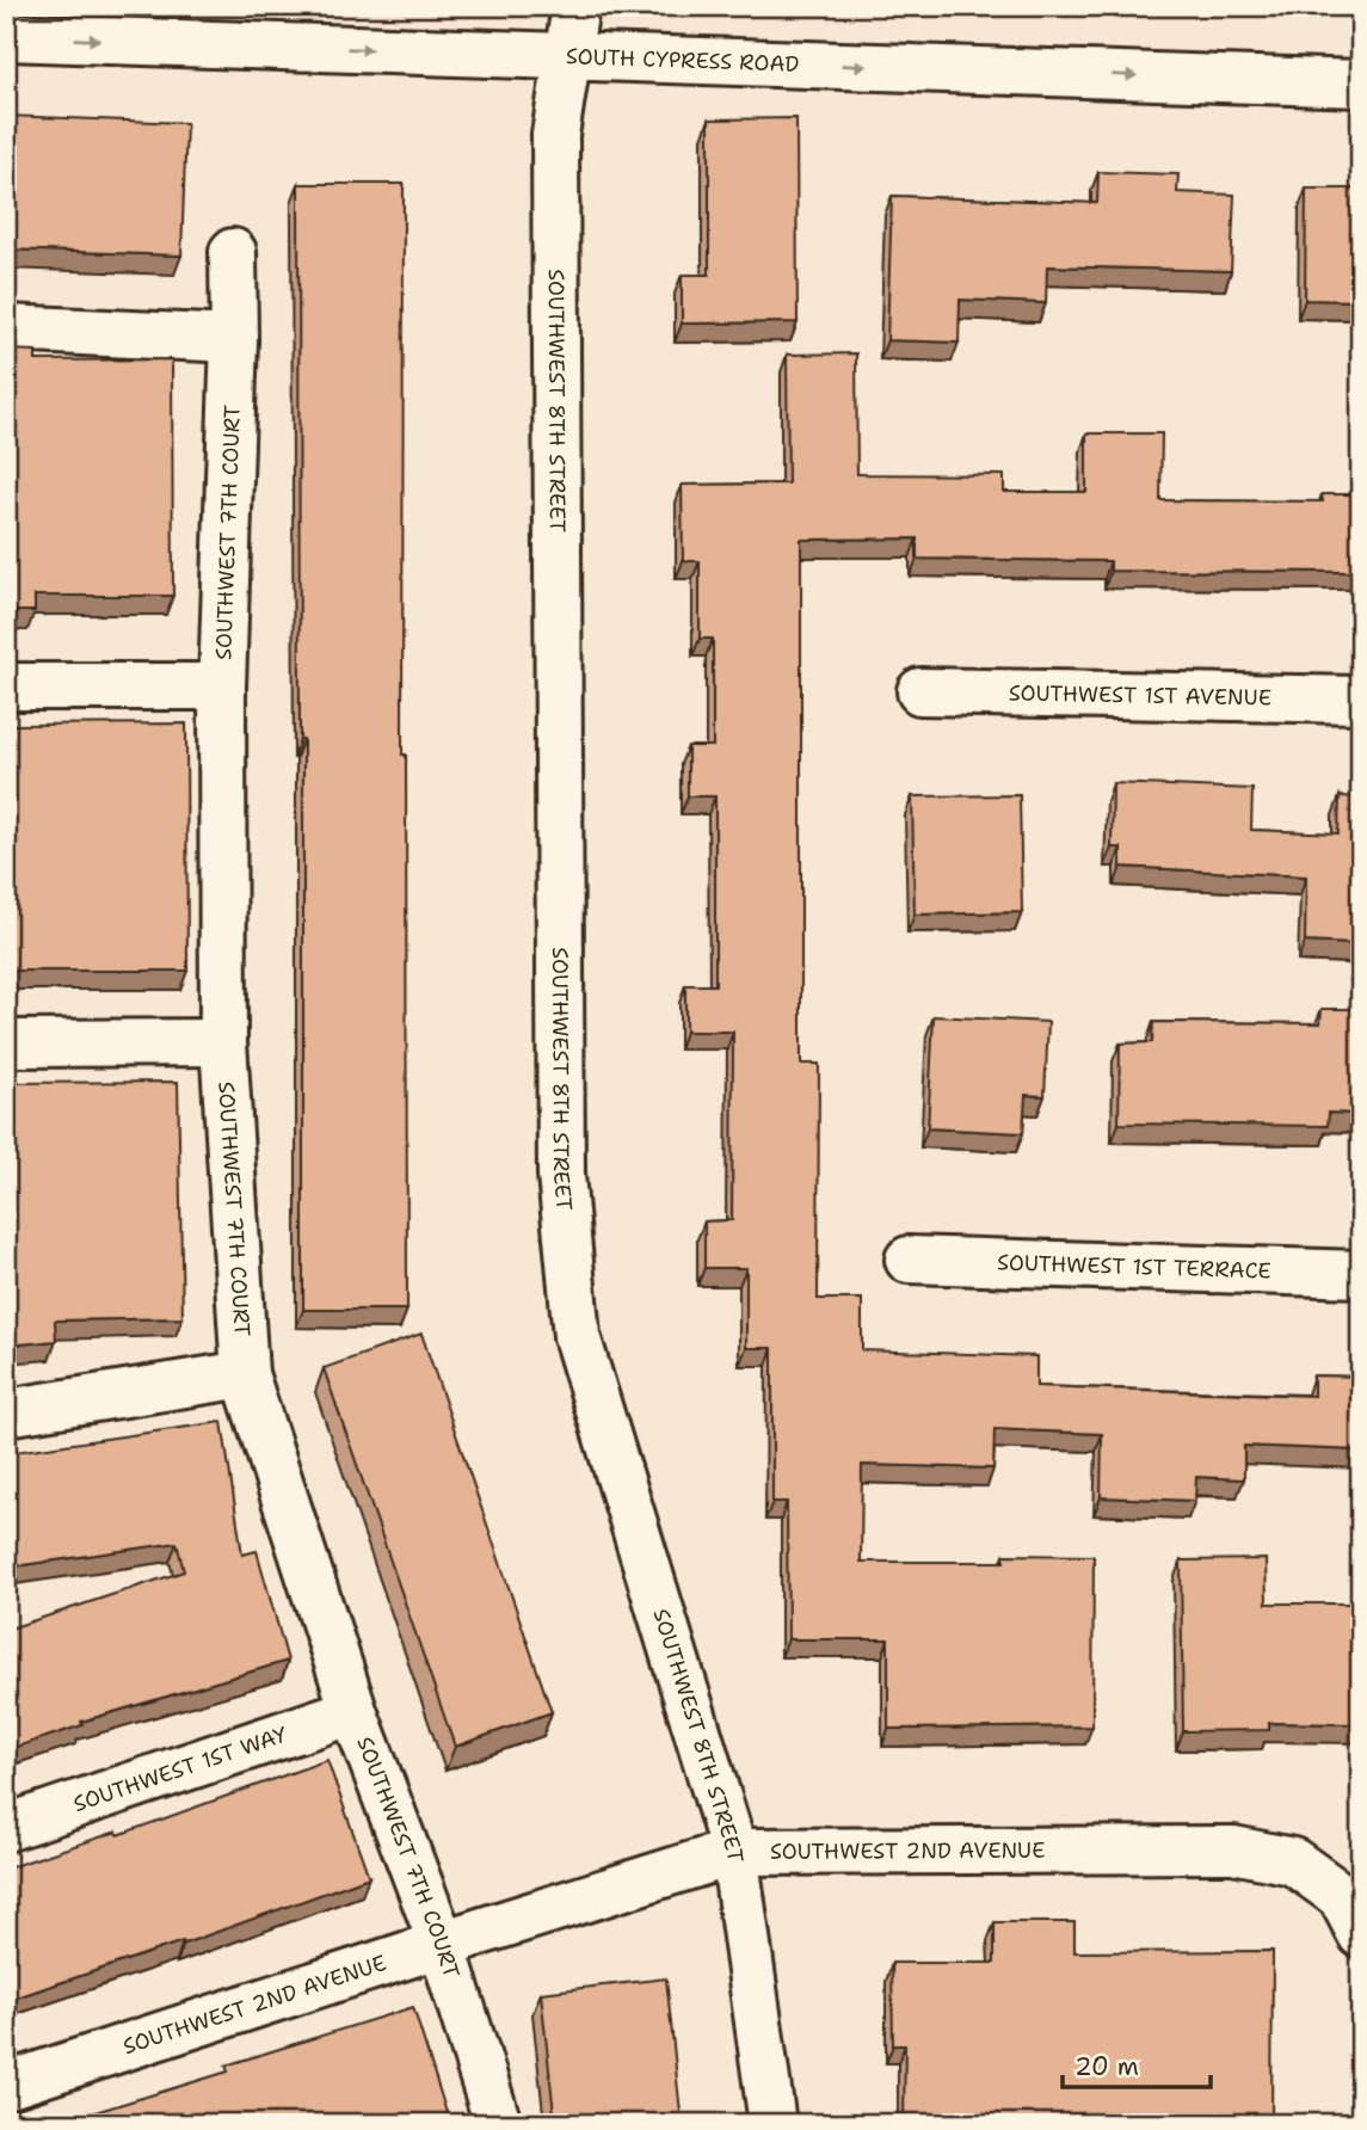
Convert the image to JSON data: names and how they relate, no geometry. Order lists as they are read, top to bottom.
{
  "streets": {
    "street": [
      "SOUTH CYPRESS ROAD",
      "SOUTHWEST 8TH STREET",
      "SOUTHWEST 7TH COURT",
      "SOUTHWEST 1ST AVENUE",
      "SOUTHWEST 1ST TERRACE",
      "SOUTHWEST 1ST WAY",
      "SOUTHWEST 2ND AVENUE"
    ]
  },
  "crossings": [
    ["SOUTH CYPRESS ROAD", "SOUTHWEST 8TH STREET"],
    ["SOUTHWEST 8TH STREET", "SOUTHWEST 2ND AVENUE"],
    ["SOUTHWEST 7TH COURT", "SOUTHWEST 1ST WAY"],
    ["SOUTHWEST 7TH COURT", "SOUTHWEST 2ND AVENUE"]
  ],
  "one_way": ["SOUTH CYPRESS ROAD"],
  "scale_bar": "20 m"
}
